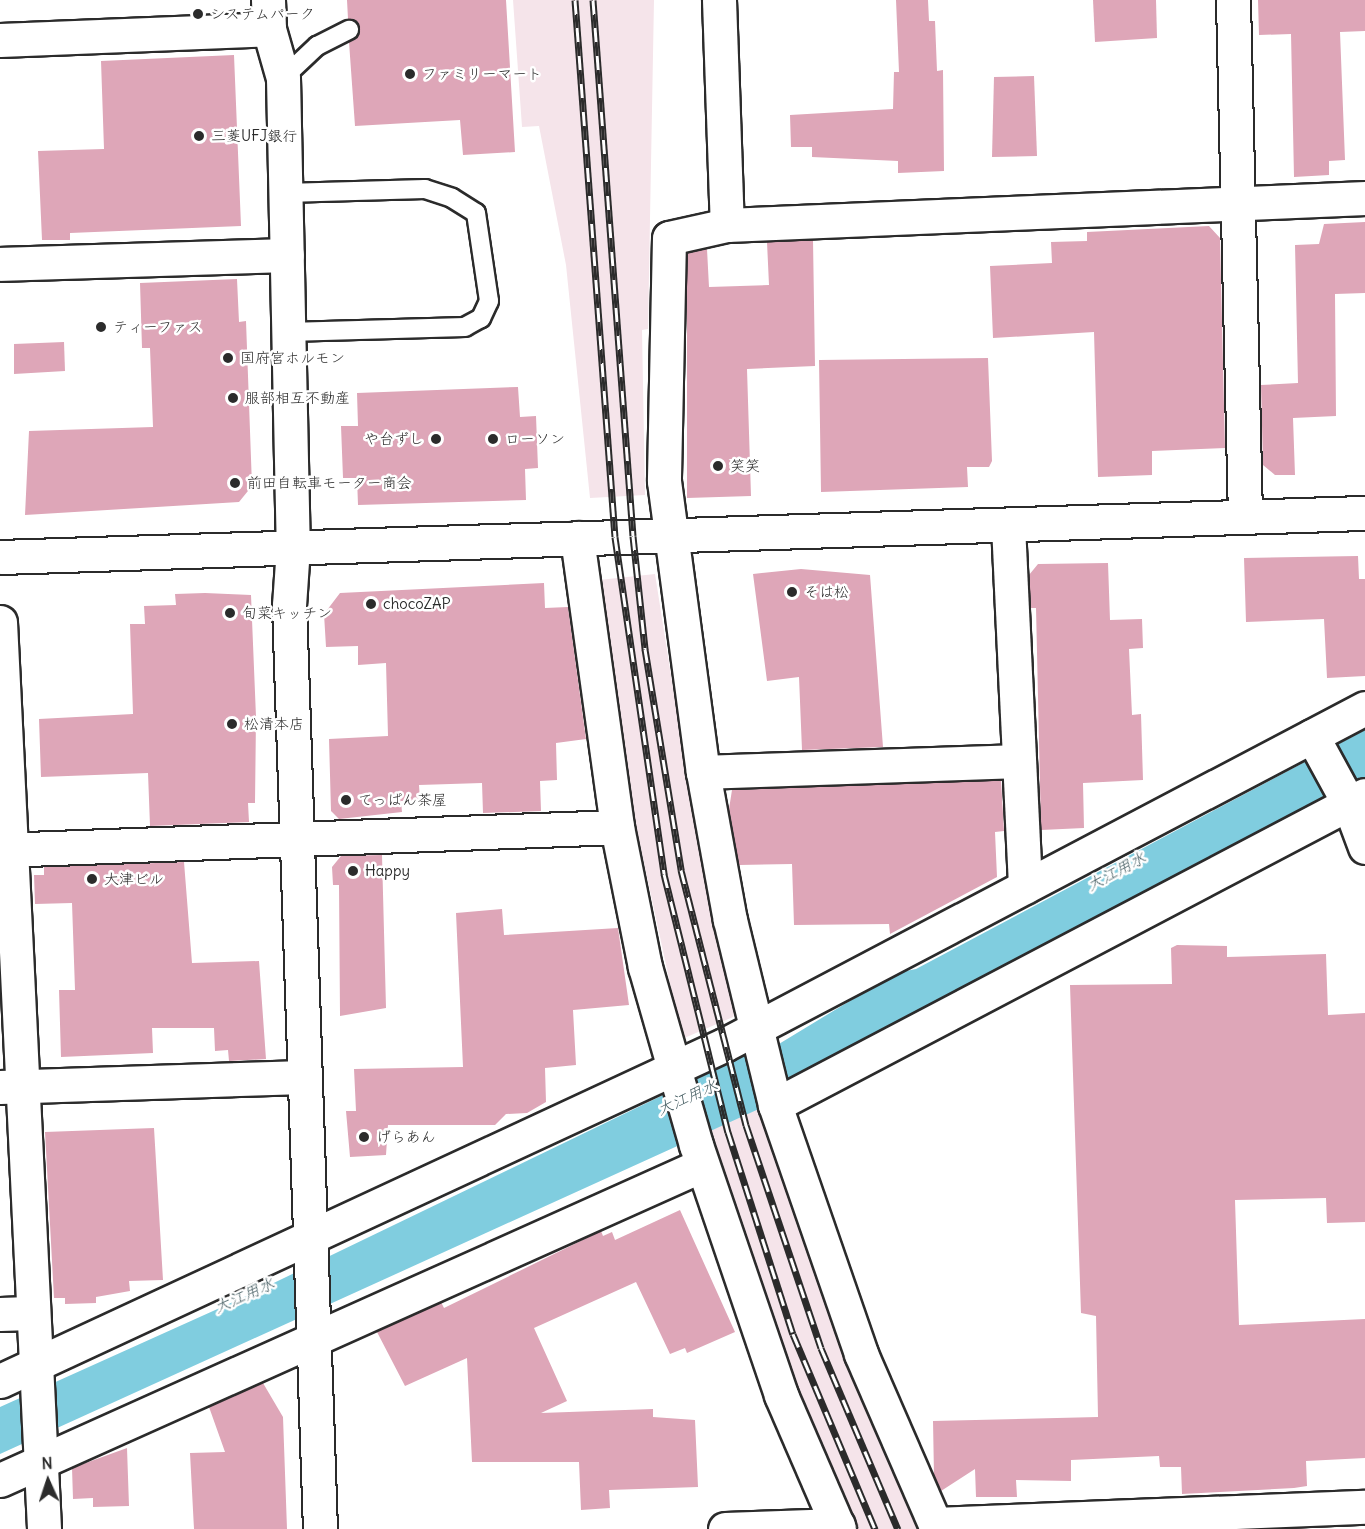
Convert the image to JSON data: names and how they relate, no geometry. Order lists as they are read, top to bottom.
{
  "water": ["大江用水"],
  "places": [
    "システムパーク",
    "ファミリーマート",
    "三菱UFJ銀行",
    "ティーファス",
    "国府宮ホルモン",
    "服部相互不動産",
    "や台ずし",
    "ローソン",
    "笑笑",
    "前田自転車モーター商会",
    "そは松",
    "chocoZAP",
    "旬菜キッチン",
    "松清本店",
    "てっぱん茶屋",
    "Happy",
    "大津ビル",
    "げらあん"
  ],
  "north": "top"
}
